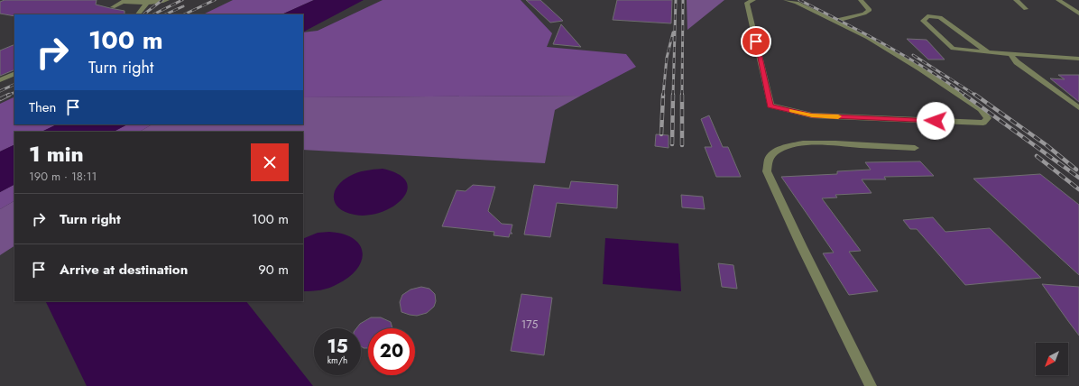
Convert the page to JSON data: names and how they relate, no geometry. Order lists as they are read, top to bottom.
{
  "house_numbers": ["175"],
  "north": "bottom left",
  "page": {
    "turn": ["100 m", "Turn right"],
    "then": "Then",
    "heading": ["1 min", "190 m · 18:11"],
    "list": [
      {
        "name": "Turn right",
        "value": "100 m"
      },
      {
        "name": "Arrive at destination",
        "value": "90 m"
      }
    ],
    "speed": "15 km/h",
    "limit": "20"
  }
}
